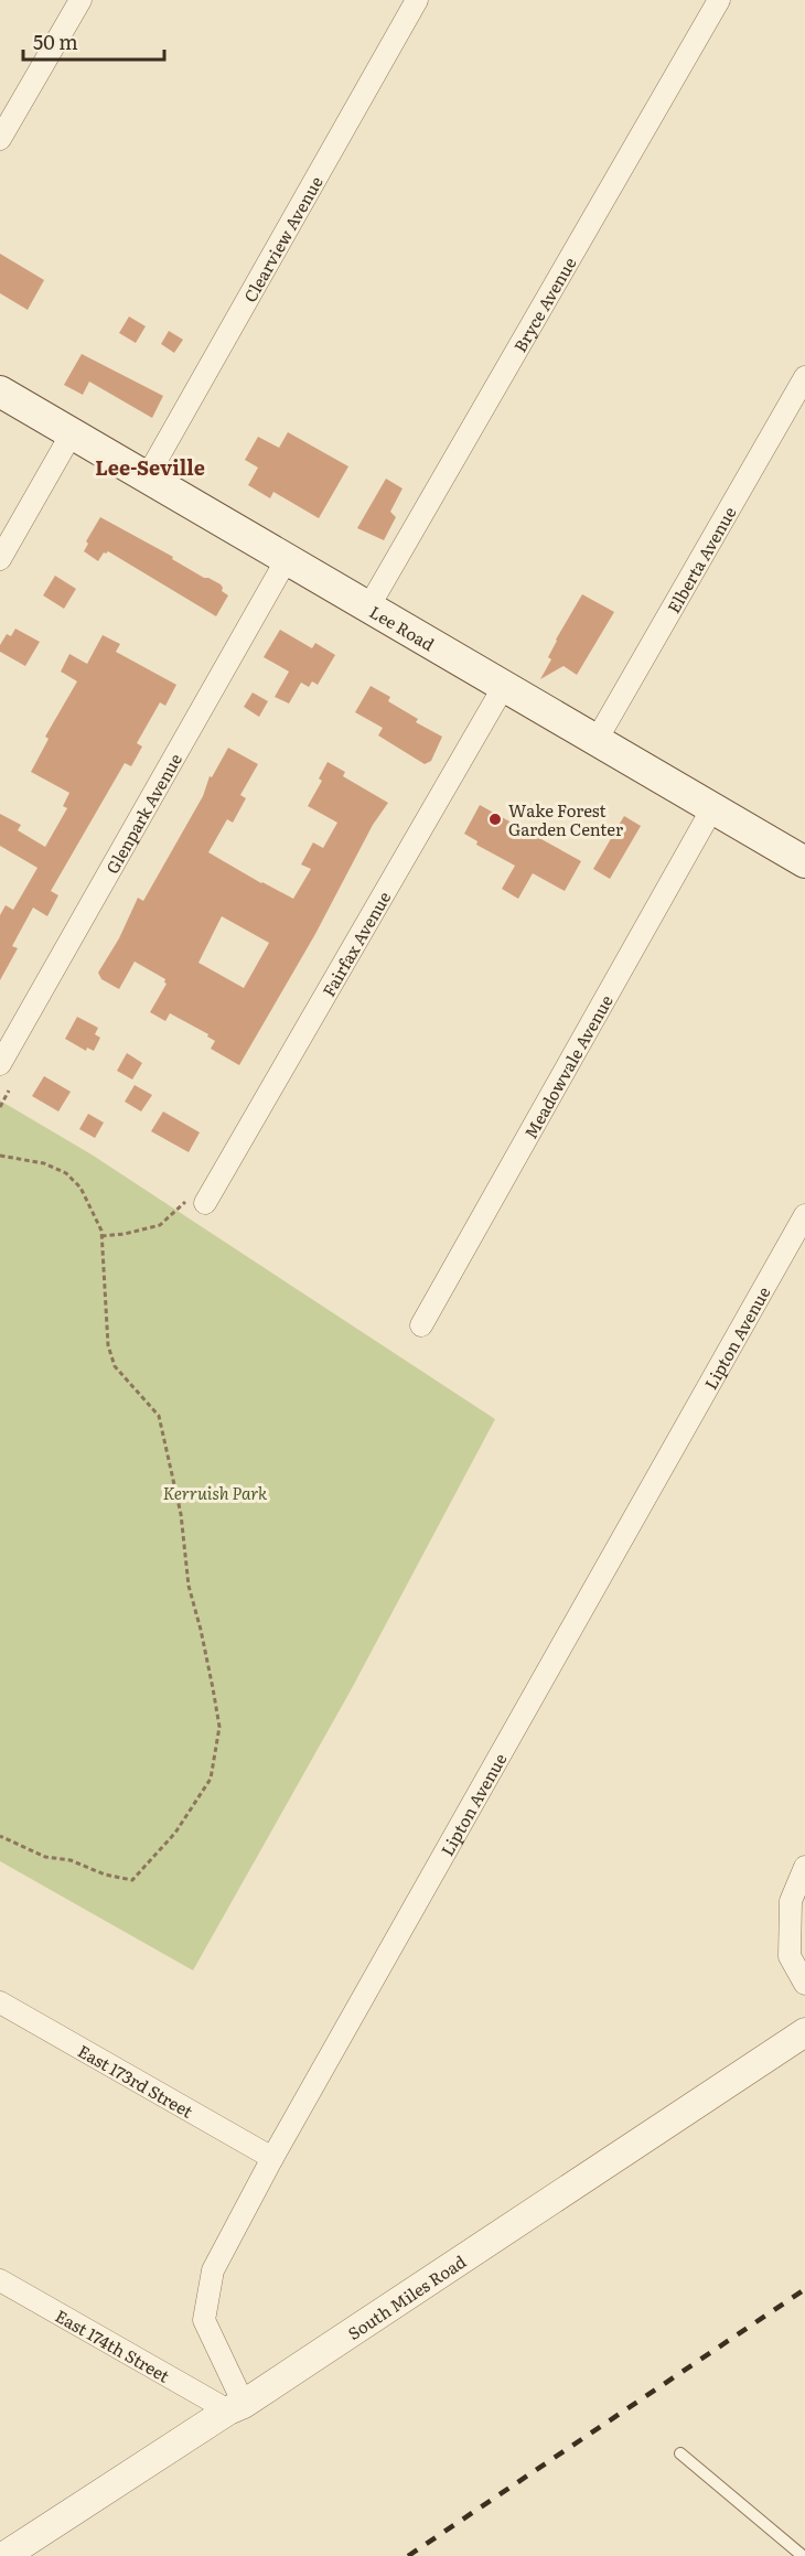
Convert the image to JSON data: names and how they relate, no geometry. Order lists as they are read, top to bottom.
{
  "streets": {
    "main road": ["Lee Road"],
    "street": [
      "Clearview Avenue",
      "Bryce Avenue",
      "Elberta Avenue",
      "Glenpark Avenue",
      "Fairfax Avenue",
      "Meadowvale Avenue",
      "Lipton Avenue",
      "East 173rd Street",
      "South Miles Road",
      "East 174th Street"
    ]
  },
  "crossings": [
    ["Clearview Avenue", "Lee Road"],
    ["Bryce Avenue", "Lee Road"],
    ["Elberta Avenue", "Lee Road"],
    ["Lee Road", "Glenpark Avenue"],
    ["Lee Road", "Fairfax Avenue"],
    ["Lee Road", "Meadowvale Avenue"],
    ["Lipton Avenue", "East 173rd Street"],
    ["Lipton Avenue", "South Miles Road"],
    ["Lipton Avenue", "East 174th Street"],
    ["South Miles Road", "East 174th Street"]
  ],
  "districts": ["Lee-Seville"],
  "parks": ["Kerruish Park"],
  "places": ["Wake Forest Garden Center"],
  "scale_bar": "50 m"
}
